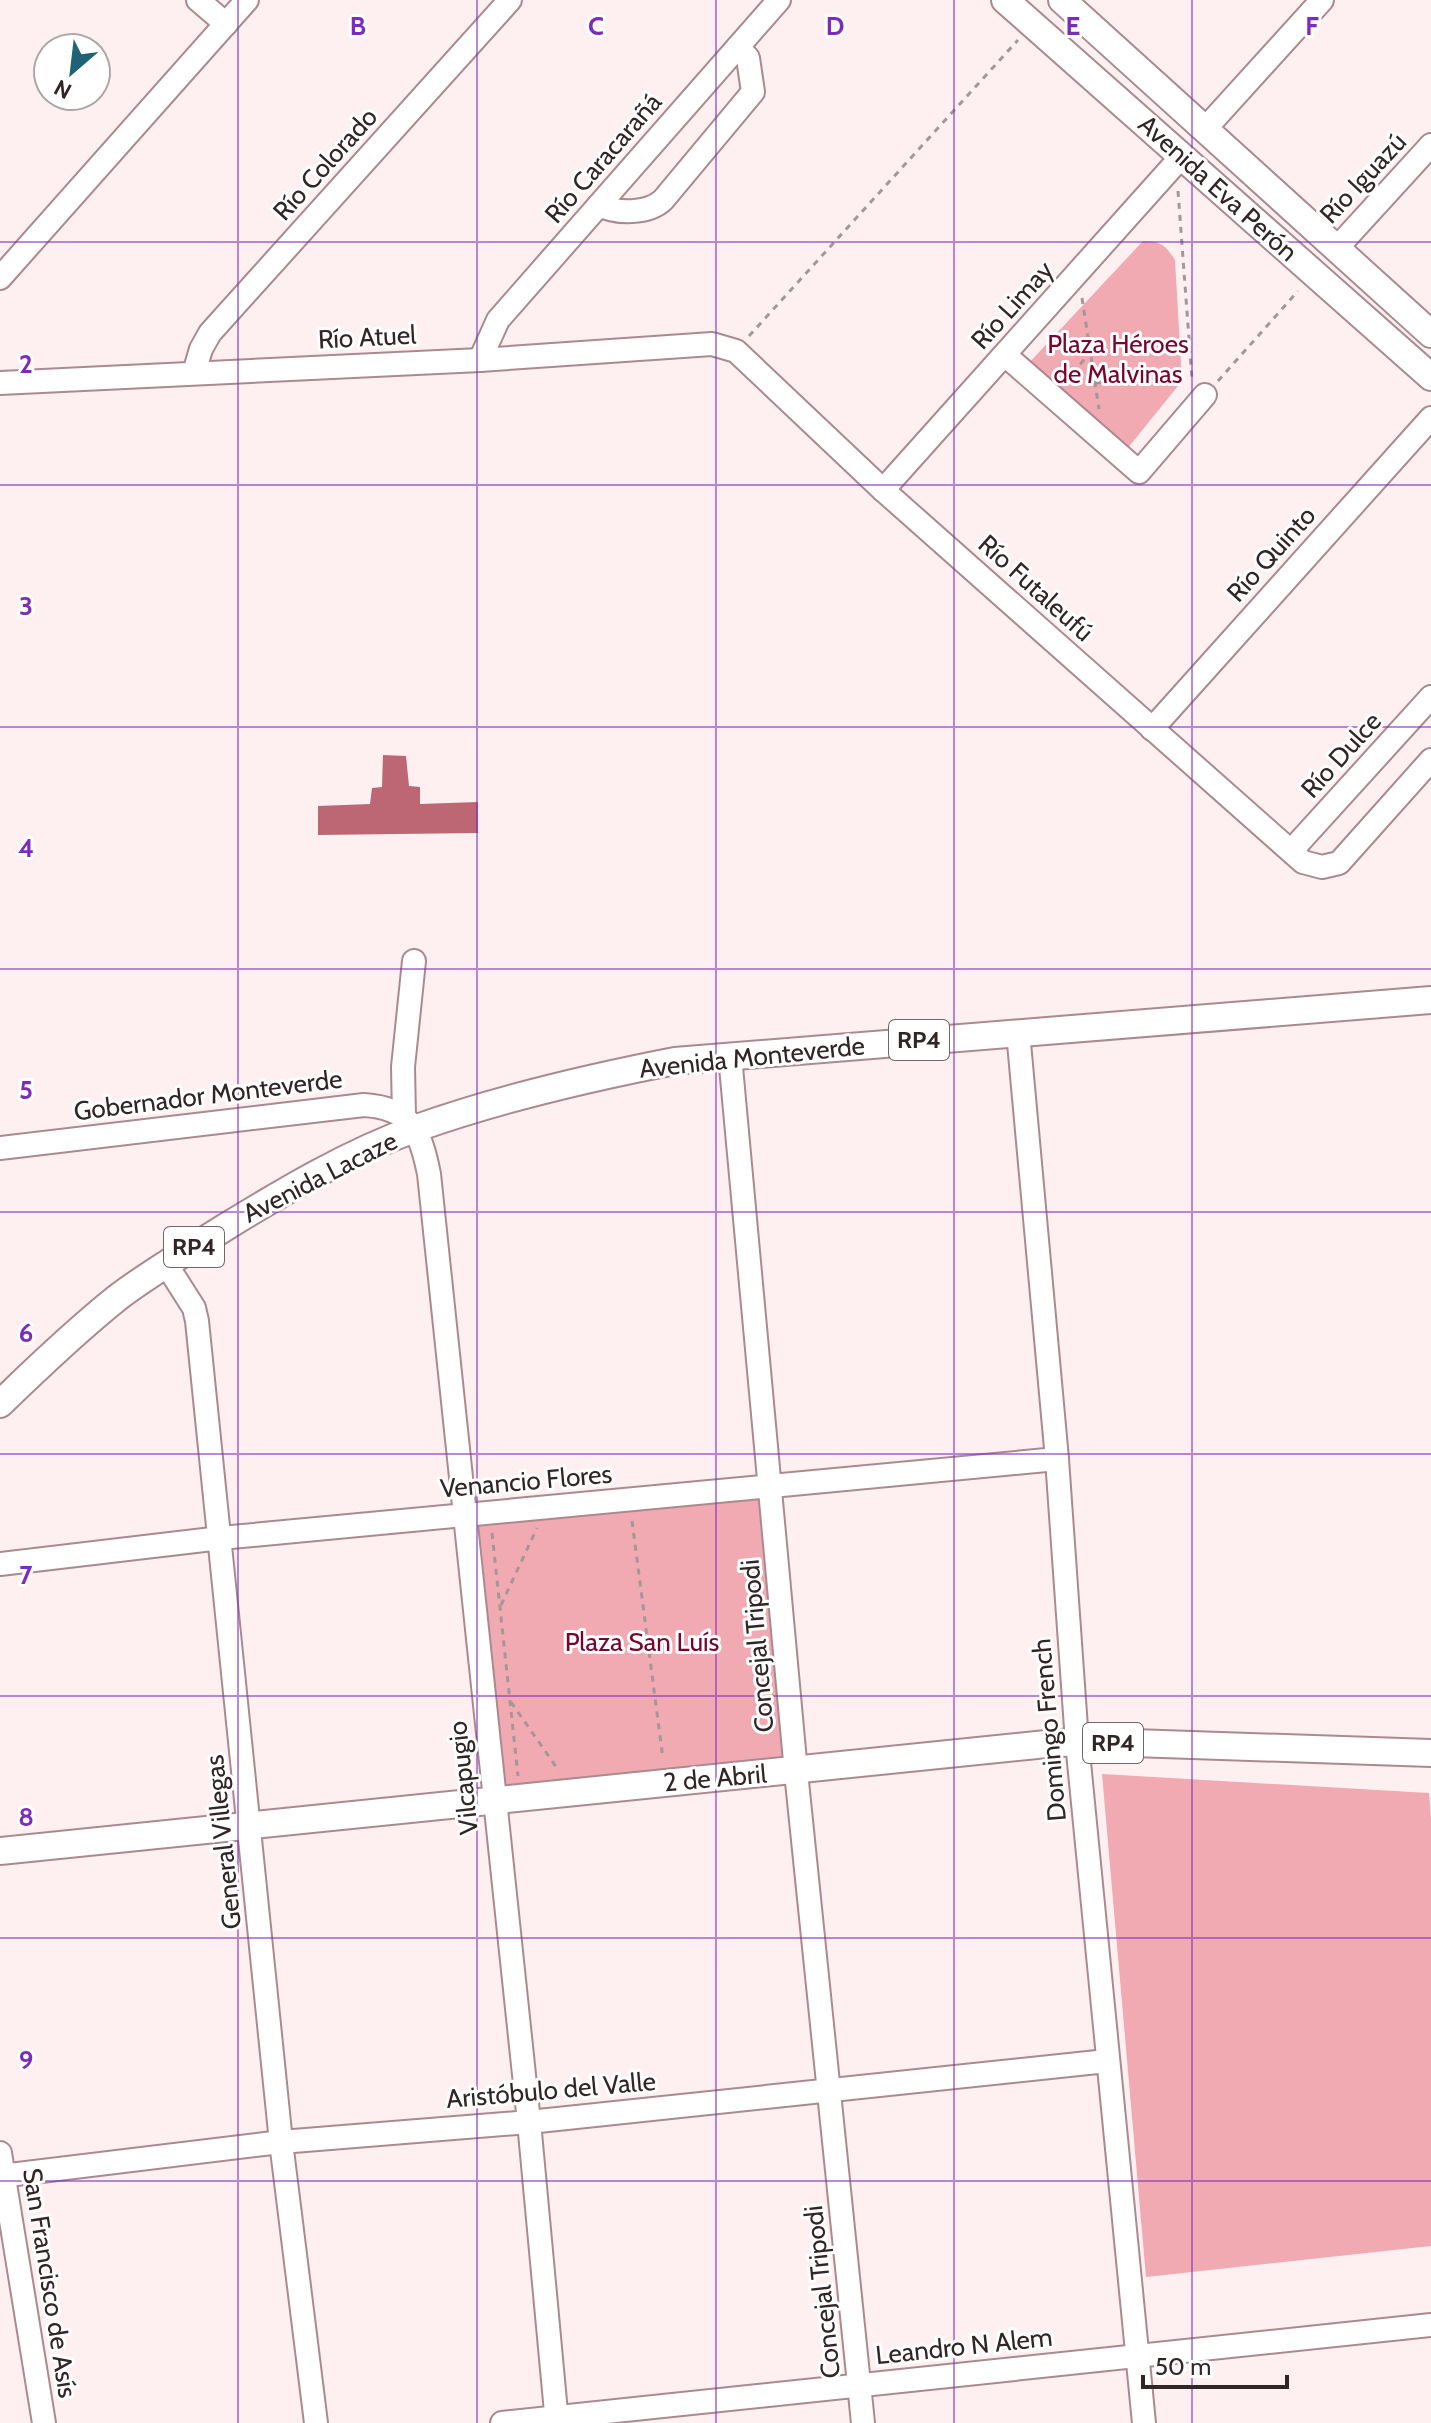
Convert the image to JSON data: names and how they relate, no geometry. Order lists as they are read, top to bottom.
{
  "streets": {
    "main road": [
      "Avenida Eva Perón",
      "RP4",
      "Avenida Monteverde",
      "Avenida Lacaze",
      "2 de Abril"
    ],
    "street": [
      "Río Caracarañá",
      "Río Colorado",
      "Río Iguazú",
      "Río Limay",
      "Río Atuel",
      "Río Quinto",
      "Río Futaleufú",
      "Río Dulce",
      "Gobernador Monteverde",
      "Venancio Flores",
      "Concejal Tripodi",
      "Domingo French",
      "Vilcapugio",
      "General Villegas",
      "Aristóbulo del Valle",
      "San Francisco de Asís",
      "Leandro N Alem"
    ]
  },
  "crossings": [
    ["Río Caracarañá", "Río Atuel"],
    ["Río Colorado", "Río Atuel"],
    ["Río Iguazú", "Avenida Eva Perón"],
    ["Avenida Eva Perón", "Río Limay"],
    ["Río Limay", "Río Futaleufú"],
    ["Río Atuel", "Río Futaleufú"],
    ["Río Quinto", "Río Futaleufú"],
    ["Río Futaleufú", "Río Dulce"],
    ["Avenida Monteverde", "Gobernador Monteverde"],
    ["Avenida Monteverde", "Avenida Lacaze"],
    ["Avenida Monteverde", "Concejal Tripodi"],
    ["Avenida Monteverde", "Domingo French"],
    ["Avenida Monteverde", "Vilcapugio"],
    ["Gobernador Monteverde", "Avenida Lacaze"],
    ["Gobernador Monteverde", "Vilcapugio"],
    ["Avenida Lacaze", "Vilcapugio"],
    ["Avenida Lacaze", "General Villegas"],
    ["Venancio Flores", "Concejal Tripodi"],
    ["Venancio Flores", "Domingo French"],
    ["Venancio Flores", "Vilcapugio"],
    ["Venancio Flores", "General Villegas"],
    ["Concejal Tripodi", "2 de Abril"],
    ["Concejal Tripodi", "Aristóbulo del Valle"],
    ["Concejal Tripodi", "Leandro N Alem"],
    ["Domingo French", "2 de Abril"],
    ["Domingo French", "Aristóbulo del Valle"],
    ["Domingo French", "Leandro N Alem"],
    ["Vilcapugio", "2 de Abril"],
    ["Vilcapugio", "Aristóbulo del Valle"],
    ["Vilcapugio", "Leandro N Alem"],
    ["2 de Abril", "General Villegas"],
    ["General Villegas", "Aristóbulo del Valle"],
    ["Aristóbulo del Valle", "San Francisco de Asís"]
  ],
  "parks": ["Plaza Héroes de Malvinas", "Plaza San Luís"],
  "scale_bar": "50 m",
  "north": "bottom left",
  "grid": {
    "columns": [
      "B",
      "C",
      "D",
      "E",
      "F"
    ],
    "rows": [
      "2",
      "3",
      "4",
      "5",
      "6",
      "7",
      "8",
      "9"
    ]
  }
}
